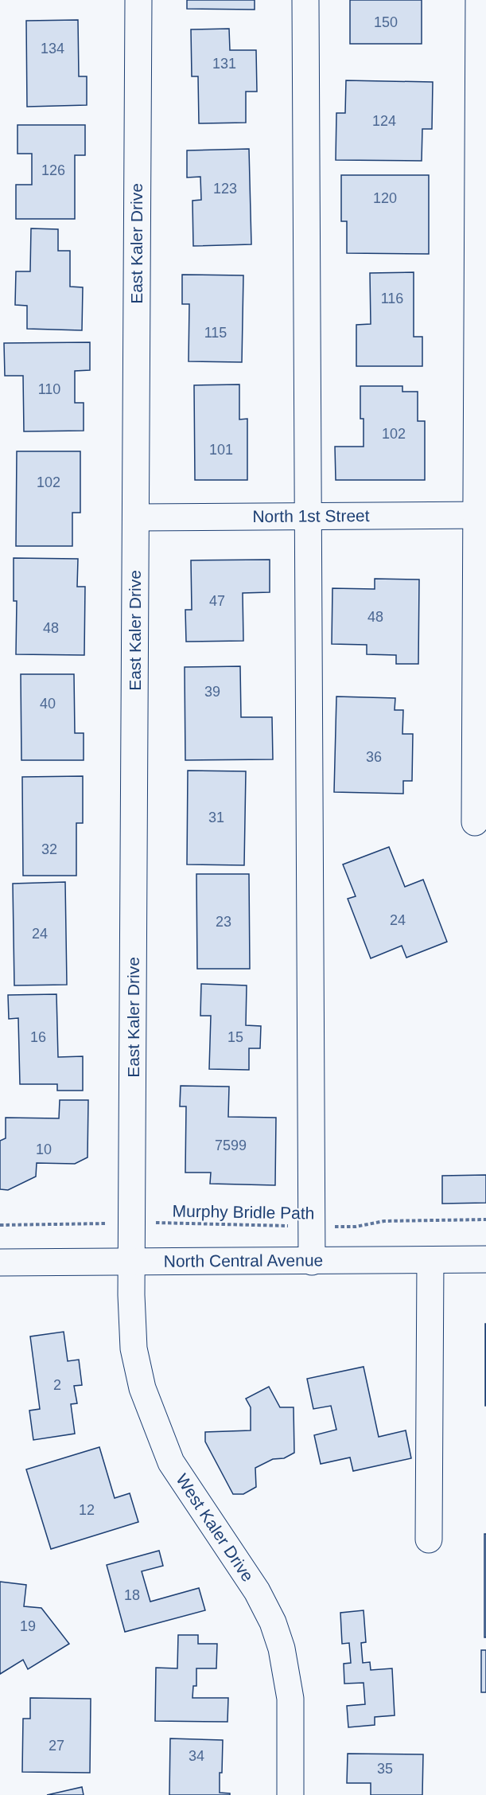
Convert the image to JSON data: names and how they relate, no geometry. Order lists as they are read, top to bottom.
{
  "streets": {
    "street": [
      "East Kaler Drive",
      "North 1st Street",
      "North Central Avenue",
      "West Kaler Drive"
    ],
    "path": ["Murphy Bridle Path"]
  },
  "crossings": [
    ["East Kaler Drive", "North 1st Street"],
    ["East Kaler Drive", "Murphy Bridle Path"],
    ["East Kaler Drive", "North Central Avenue"],
    ["East Kaler Drive", "West Kaler Drive"],
    ["North Central Avenue", "West Kaler Drive"]
  ],
  "house_numbers": [
    "150",
    "134",
    "131",
    "124",
    "126",
    "123",
    "120",
    "116",
    "115",
    "110",
    "102",
    "101",
    "102",
    "47",
    "48",
    "48",
    "39",
    "40",
    "36",
    "31",
    "32",
    "24",
    "23",
    "24",
    "16",
    "15",
    "7599",
    "10",
    "2",
    "12",
    "18",
    "19",
    "27",
    "34",
    "35"
  ]
}
